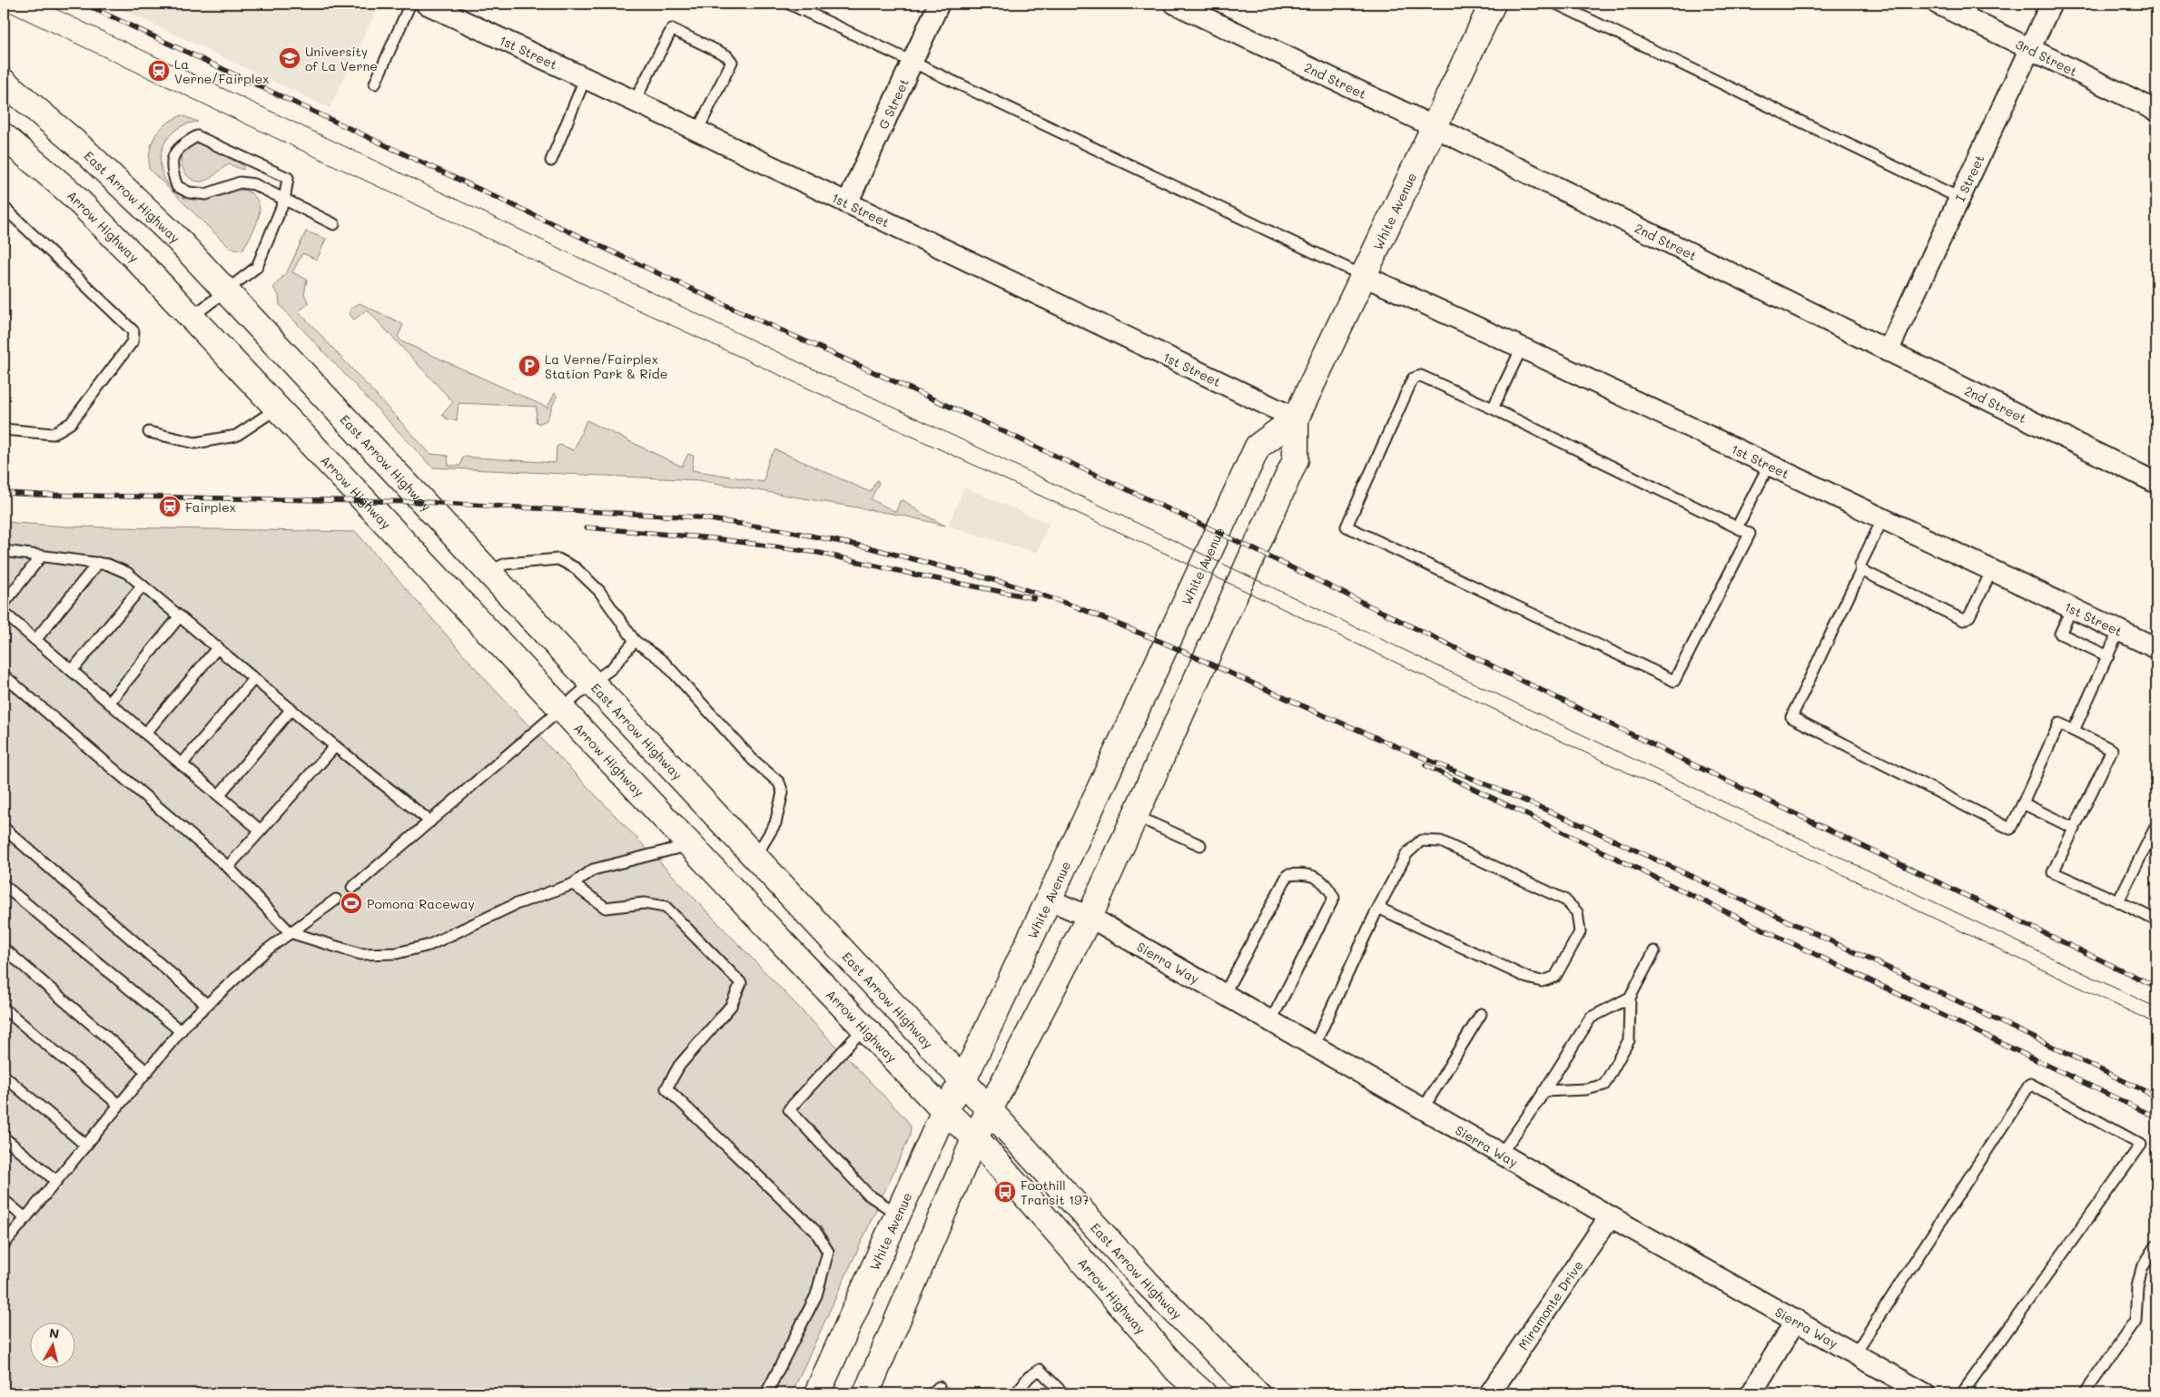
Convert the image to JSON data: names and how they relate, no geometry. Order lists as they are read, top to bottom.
{
  "streets": {
    "main road": ["East Arrow Highway", "White Avenue", "Arrow Highway"],
    "street": [
      "1st Street",
      "3rd Street",
      "2nd Street",
      "G Street",
      "I Street",
      "Sierra Way",
      "Miramonte Drive"
    ]
  },
  "crossings": [
    ["1st Street", "G Street"],
    ["1st Street", "White Avenue"],
    ["3rd Street", "I Street"],
    ["2nd Street", "I Street"],
    ["2nd Street", "White Avenue"],
    ["East Arrow Highway", "White Avenue"],
    ["White Avenue", "Arrow Highway"],
    ["White Avenue", "Sierra Way"],
    ["Sierra Way", "Miramonte Drive"]
  ],
  "places": {
    "school or university": ["University of La Verne"],
    "station": ["La Verne/Fairplex", "Fairplex"],
    "parking": ["La Verne/Fairplex Station Park & Ride"],
    "sports": ["Pomona Raceway"],
    "bus stop": ["Foothill Transit 197"]
  },
  "north": "top"
}
